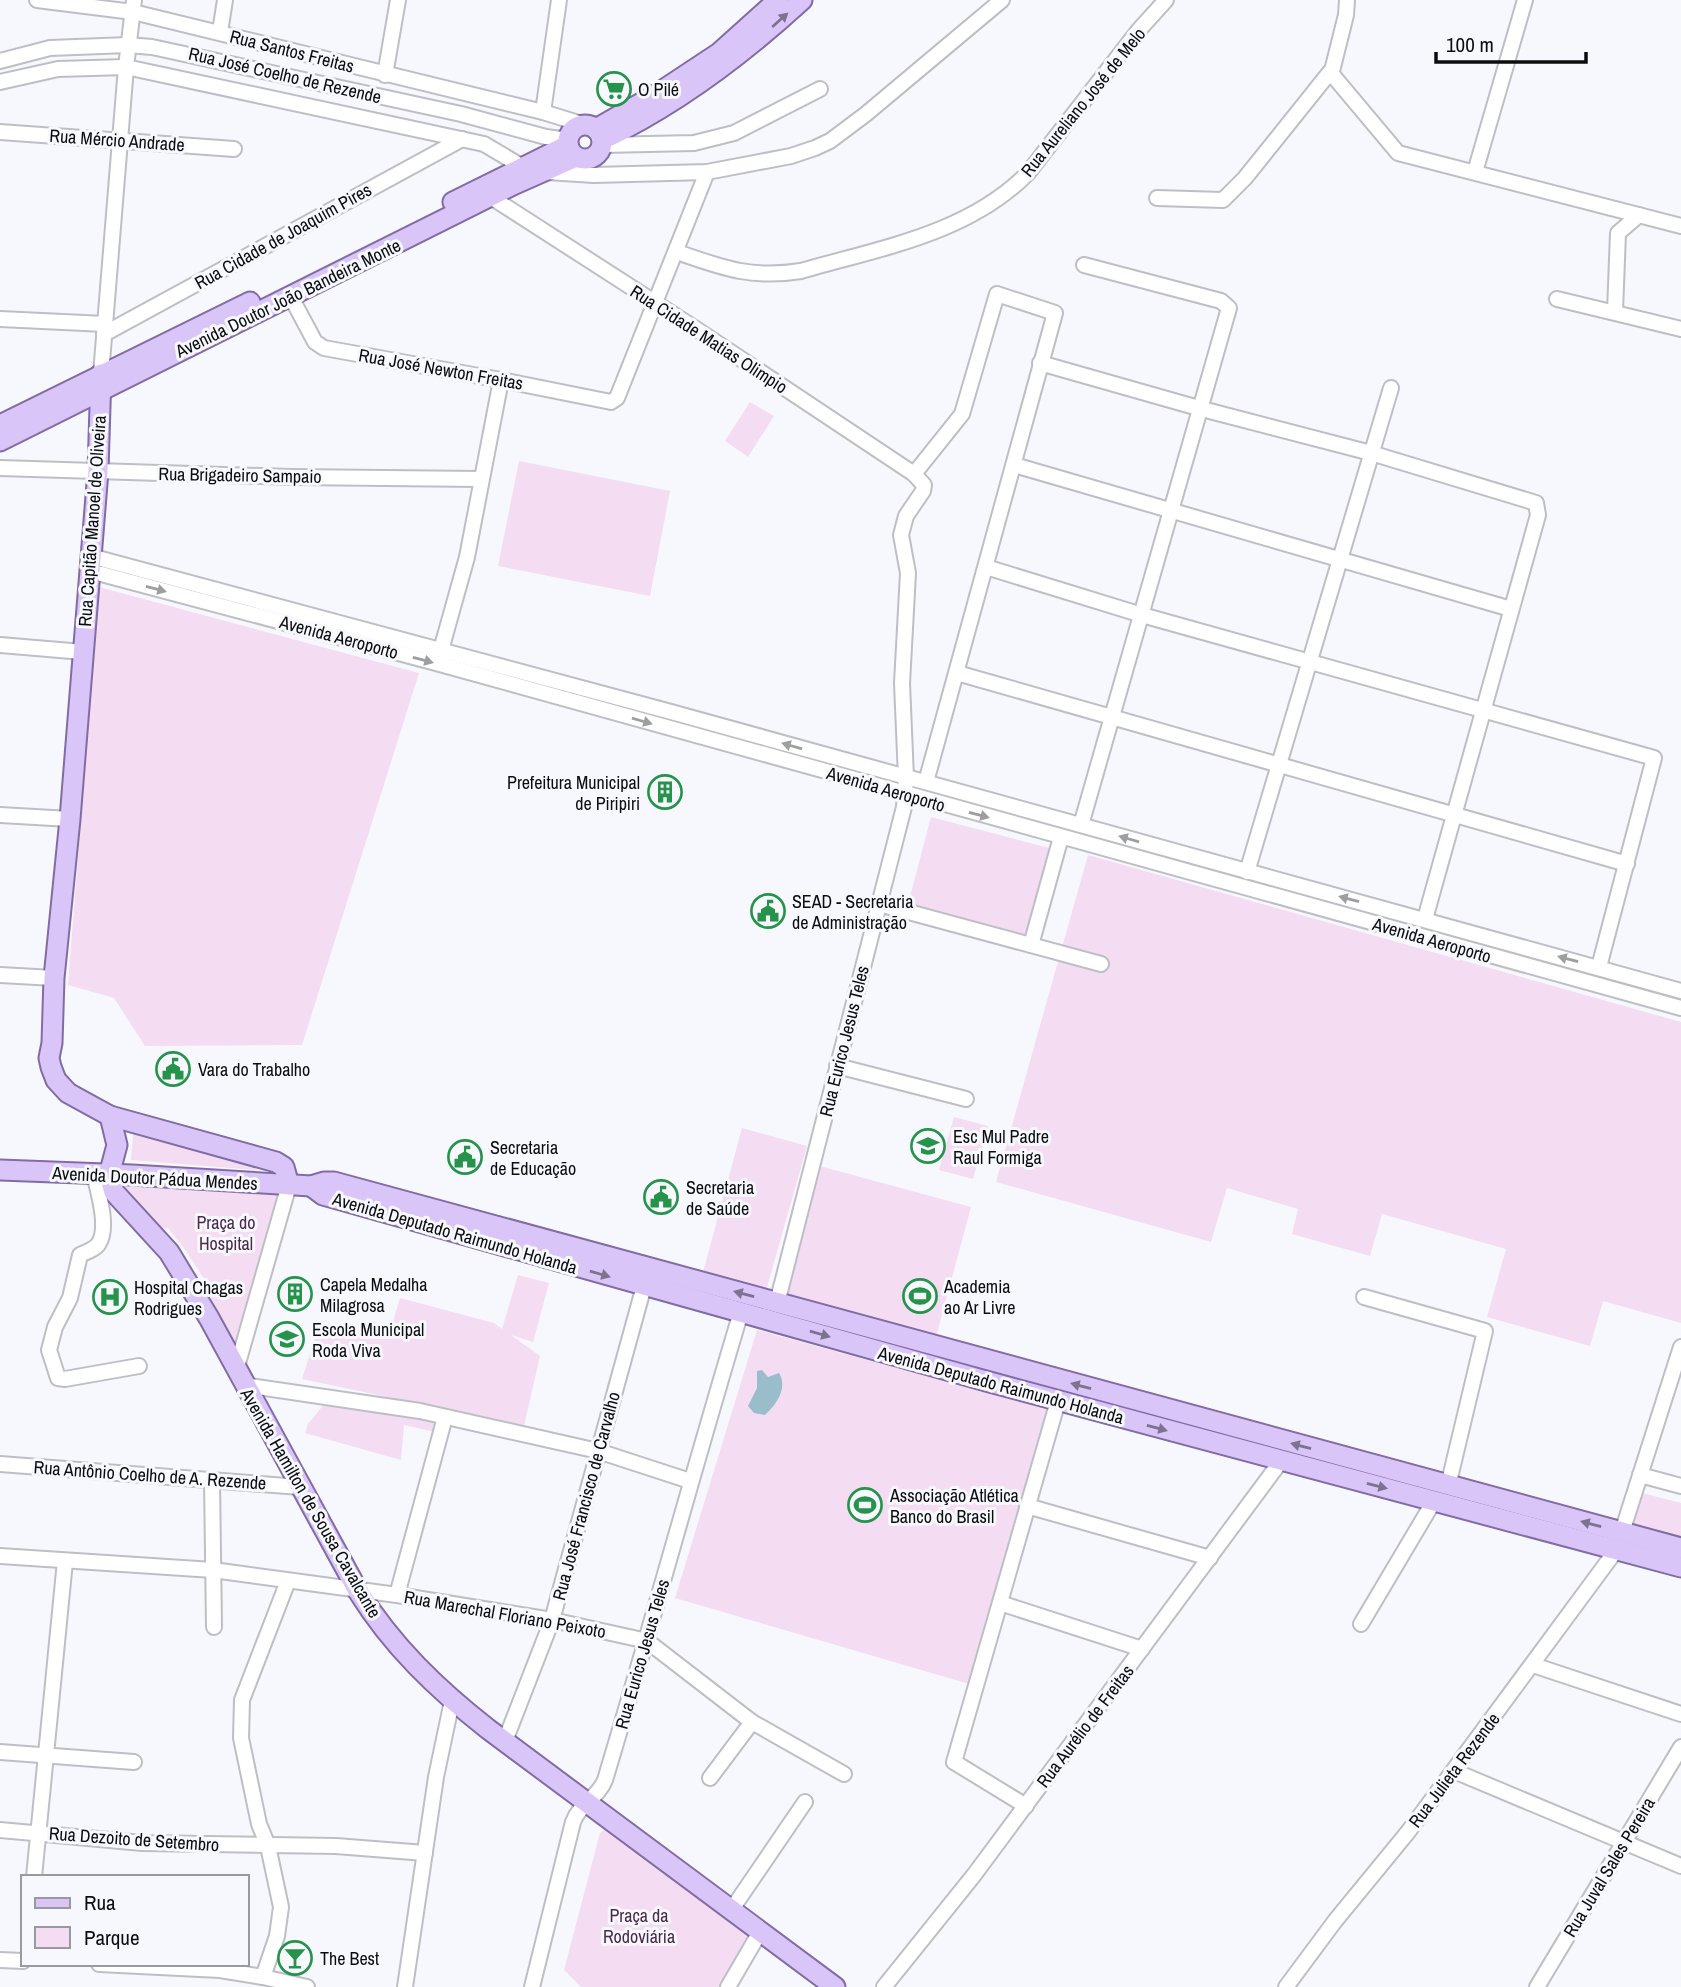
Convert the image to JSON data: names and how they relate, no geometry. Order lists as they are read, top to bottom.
{
  "streets": {
    "main road": [
      "Avenida Doutor João Bandeira Monte",
      "Rua Capitão Manoel de Oliveira",
      "Avenida Doutor Pádua Mendes",
      "Avenida Deputado Raimundo Holanda",
      "Avenida Hamilton de Sousa Cavalcante"
    ],
    "street": [
      "Rua Santos Freitas",
      "Rua José Coelho de Rezende",
      "Rua Aureliano José de Melo",
      "Rua Mércio Andrade",
      "Rua Cidade de Joaquim Pires",
      "Rua Cidade Matias Olimpio",
      "Rua José Newton Freitas",
      "Rua Brigadeiro Sampaio",
      "Avenida Aeroporto",
      "Rua Eurico Jesus Teles",
      "Rua Antônio Coelho de A. Rezende",
      "Rua José Francisco de Carvalho",
      "Rua Marechal Floriano Peixoto",
      "Rua Aurélio de Freitas",
      "Rua Julieta Rezende",
      "Rua Dezoito de Setembro",
      "Rua Juval Sales Pereira"
    ]
  },
  "crossings": [
    ["Rua Santos Freitas", "Rua Capitão Manoel de Oliveira"],
    ["Rua José Coelho de Rezende", "Rua Cidade de Joaquim Pires"],
    ["Rua José Coelho de Rezende", "Avenida Doutor João Bandeira Monte"],
    ["Rua José Coelho de Rezende", "Rua Capitão Manoel de Oliveira"],
    ["Rua Mércio Andrade", "Rua Capitão Manoel de Oliveira"],
    ["Rua Cidade de Joaquim Pires", "Rua Capitão Manoel de Oliveira"],
    ["Avenida Doutor João Bandeira Monte", "Rua Cidade Matias Olimpio"],
    ["Avenida Doutor João Bandeira Monte", "Rua José Newton Freitas"],
    ["Avenida Doutor João Bandeira Monte", "Rua Capitão Manoel de Oliveira"],
    ["Rua Cidade Matias Olimpio", "Rua José Newton Freitas"],
    ["Rua Cidade Matias Olimpio", "Rua Eurico Jesus Teles"],
    ["Rua Brigadeiro Sampaio", "Rua Capitão Manoel de Oliveira"],
    ["Rua Capitão Manoel de Oliveira", "Avenida Aeroporto"],
    ["Avenida Aeroporto", "Rua Eurico Jesus Teles"],
    ["Rua Eurico Jesus Teles", "Avenida Deputado Raimundo Holanda"],
    ["Rua Eurico Jesus Teles", "Avenida Hamilton de Sousa Cavalcante"],
    ["Rua Eurico Jesus Teles", "Rua Marechal Floriano Peixoto"],
    ["Avenida Doutor Pádua Mendes", "Avenida Deputado Raimundo Holanda"],
    ["Avenida Doutor Pádua Mendes", "Avenida Hamilton de Sousa Cavalcante"],
    ["Avenida Deputado Raimundo Holanda", "Rua José Francisco de Carvalho"],
    ["Avenida Deputado Raimundo Holanda", "Rua Aurélio de Freitas"],
    ["Avenida Deputado Raimundo Holanda", "Rua Julieta Rezende"],
    ["Rua Antônio Coelho de A. Rezende", "Avenida Hamilton de Sousa Cavalcante"],
    ["Rua José Francisco de Carvalho", "Avenida Hamilton de Sousa Cavalcante"],
    ["Rua José Francisco de Carvalho", "Rua Marechal Floriano Peixoto"],
    ["Avenida Hamilton de Sousa Cavalcante", "Rua Marechal Floriano Peixoto"]
  ],
  "parks": ["Praça do Hospital", "Praça da Rodoviária"],
  "places": {
    "supermarket": ["O Pilé"],
    "building": ["Prefeitura Municipal de Piripiri", "Capela Medalha Milagrosa"],
    "public building": [
      "SEAD - Secretaria de Administração",
      "Vara do Trabalho",
      "Secretaria de Educação",
      "Secretaria de Saúde"
    ],
    "school or university": ["Esc Mul Padre Raul Formiga", "Escola Municipal Roda Viva"],
    "sports": ["Academia ao Ar Livre", "Associação Atlética Banco do Brasil"],
    "hospital": ["Hospital Chagas Rodrigues"],
    "bar": ["The Best"]
  },
  "legend": ["Rua", "Parque"],
  "scale_bar": "100 m"
}
